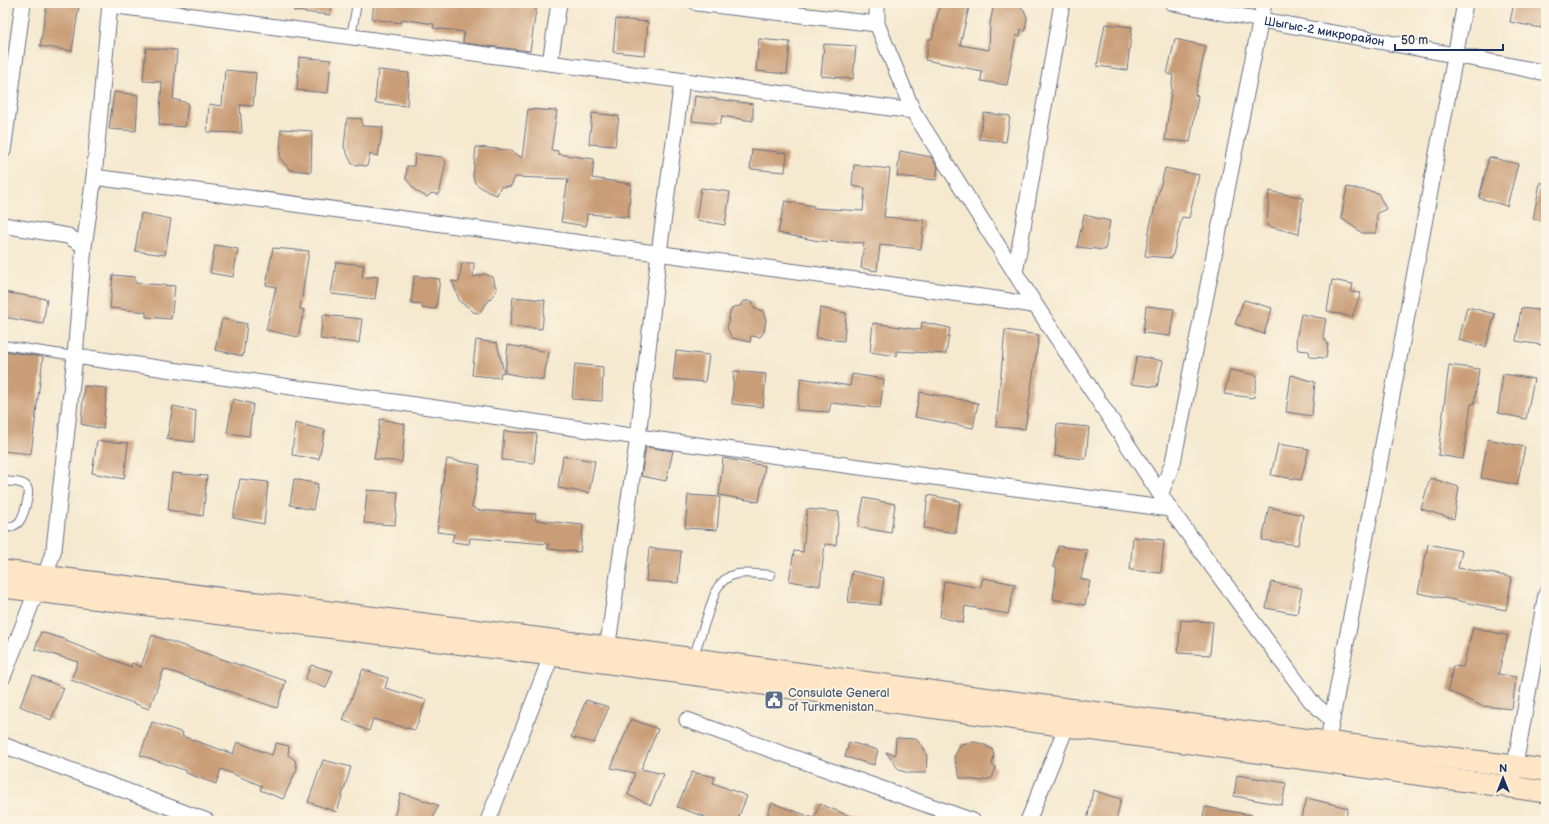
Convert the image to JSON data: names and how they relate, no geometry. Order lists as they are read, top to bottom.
{
  "streets": {
    "street": ["Шыгыс-2 микрорайон"]
  },
  "places": {
    "public building": ["Consulate General of Turkmenistan"]
  },
  "scale_bar": "50 m",
  "north": "top"
}
